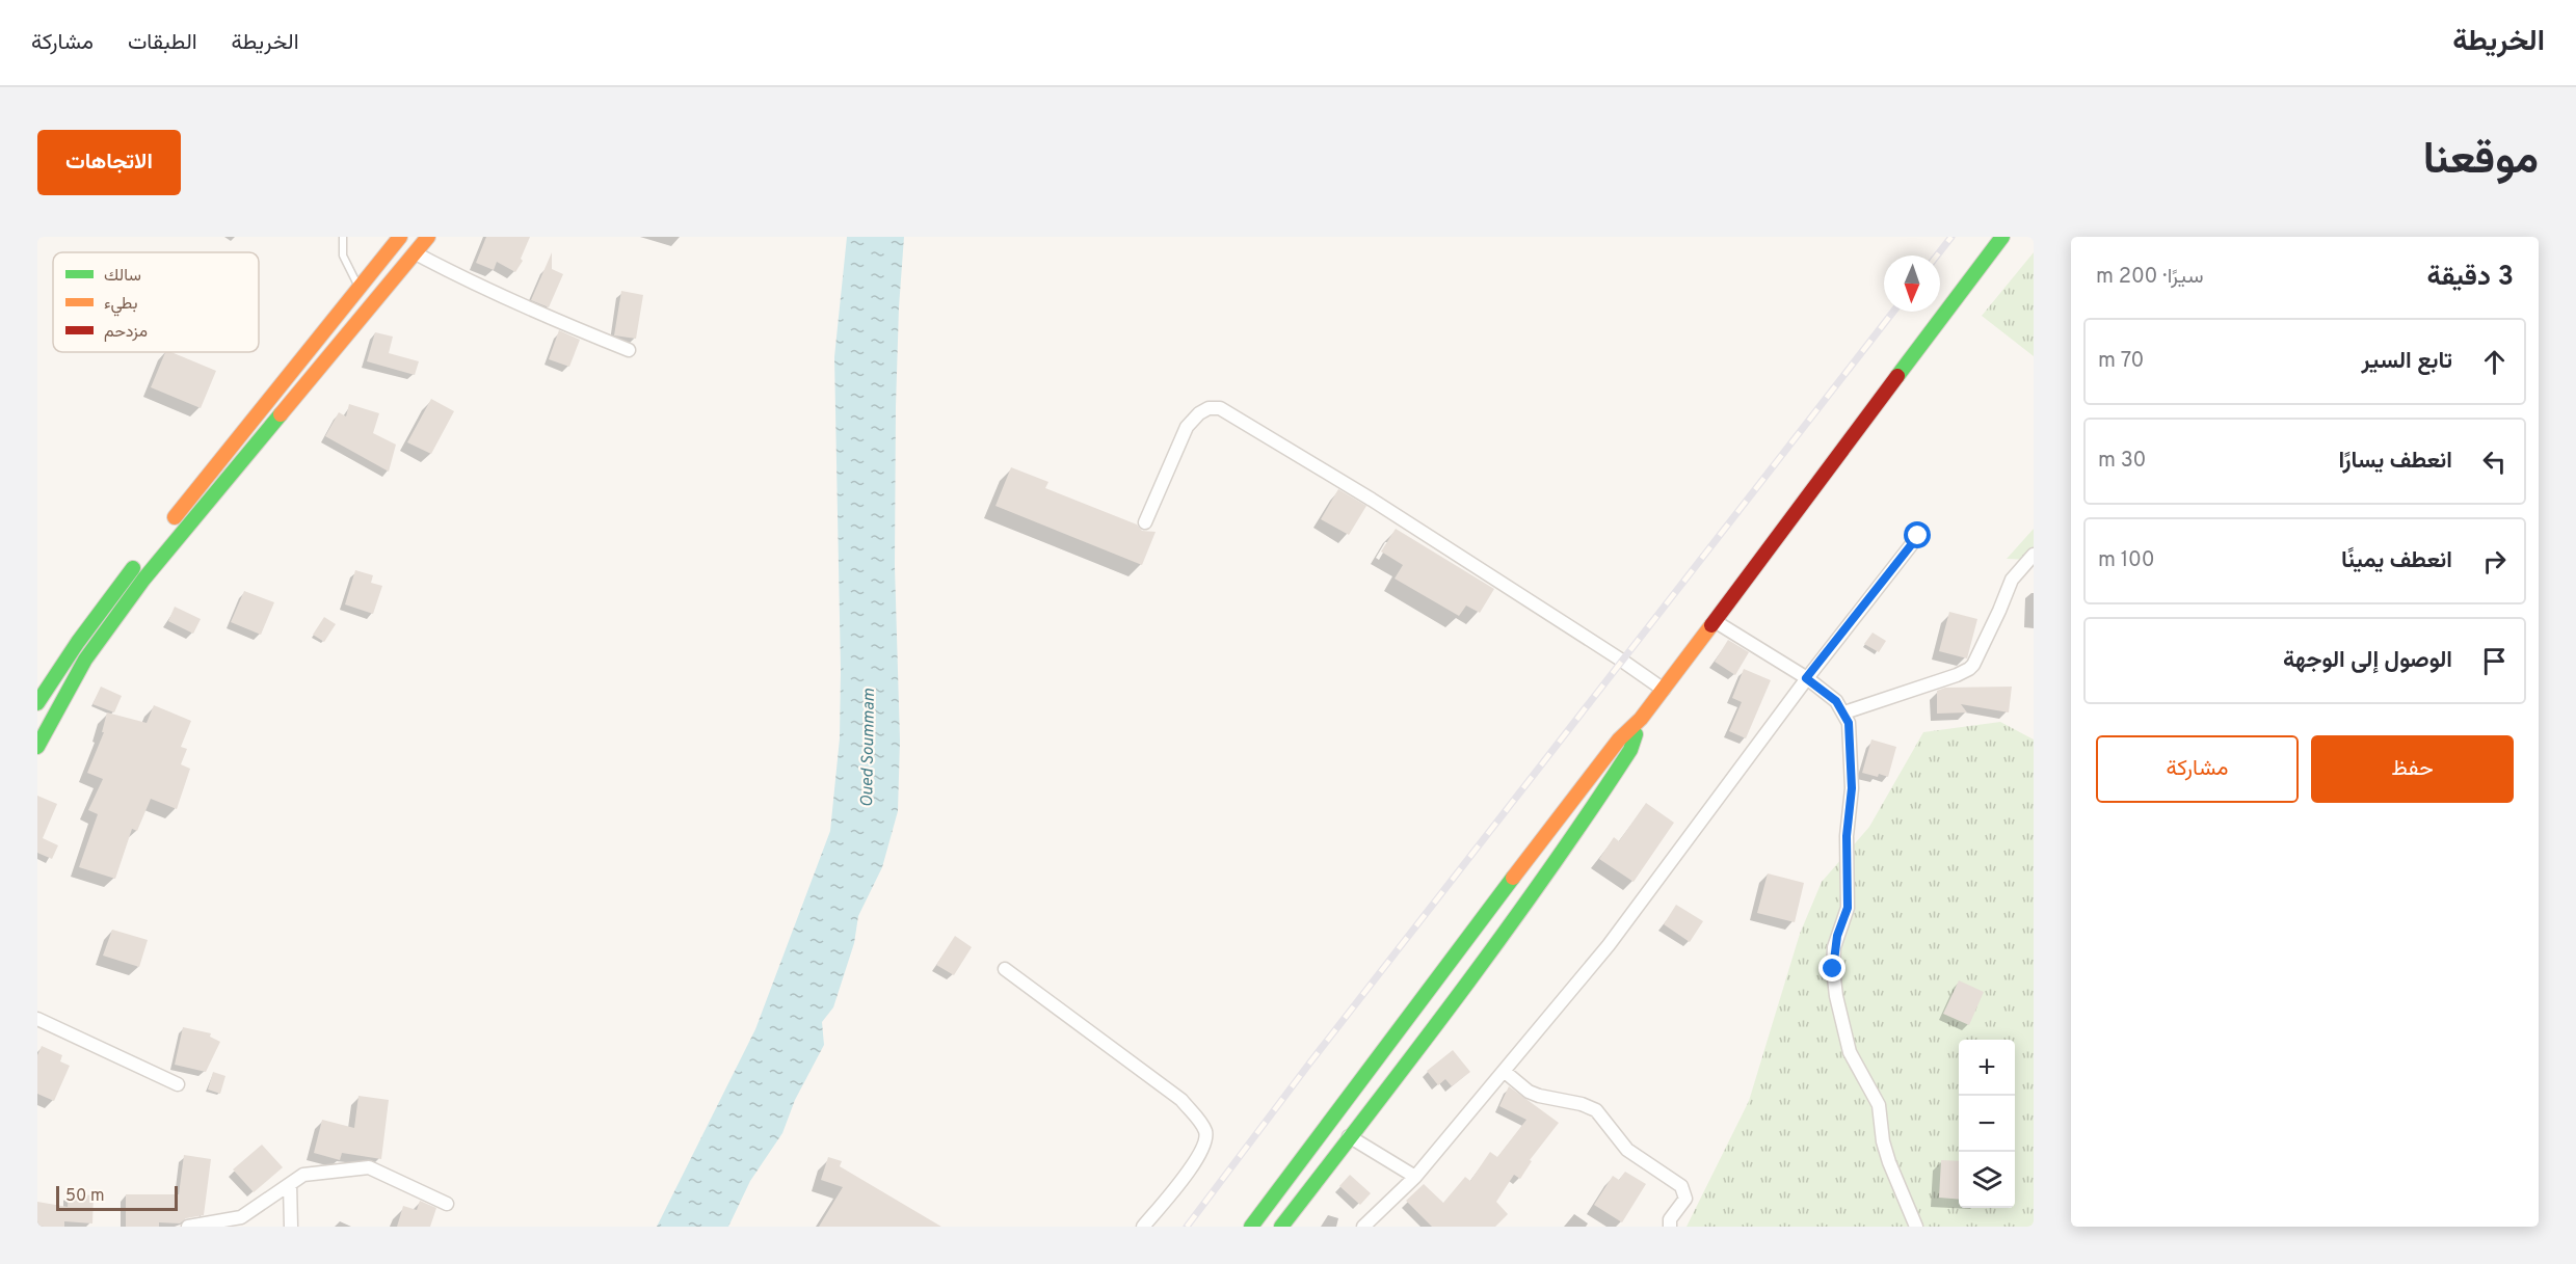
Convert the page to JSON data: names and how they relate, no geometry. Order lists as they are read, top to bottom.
{
  "water": ["Oued Soummam"],
  "legend": ["سالك", "بطيء", "مزدحم"],
  "scale_bar": "50 m",
  "north": "bottom",
  "page": {
    "header": "الخريطة",
    "nav": ["الخريطة", "الطبقات", "مشاركة"],
    "title": "موقعنا",
    "buttons": [
      "الاتجاهات",
      ["حفظ", "مشاركة"]
    ],
    "heading": ["3 دقيقة", "سيرًا · 200 m"],
    "list": [
      ["تابع السير", "70 m"],
      ["انعطف يسارًا", "30 m"],
      ["انعطف يمينًا", "100 m"],
      "الوصول إلى الوجهة"
    ],
    "map_buttons": ["+", "−"],
    "scale": "50 m"
  }
}
